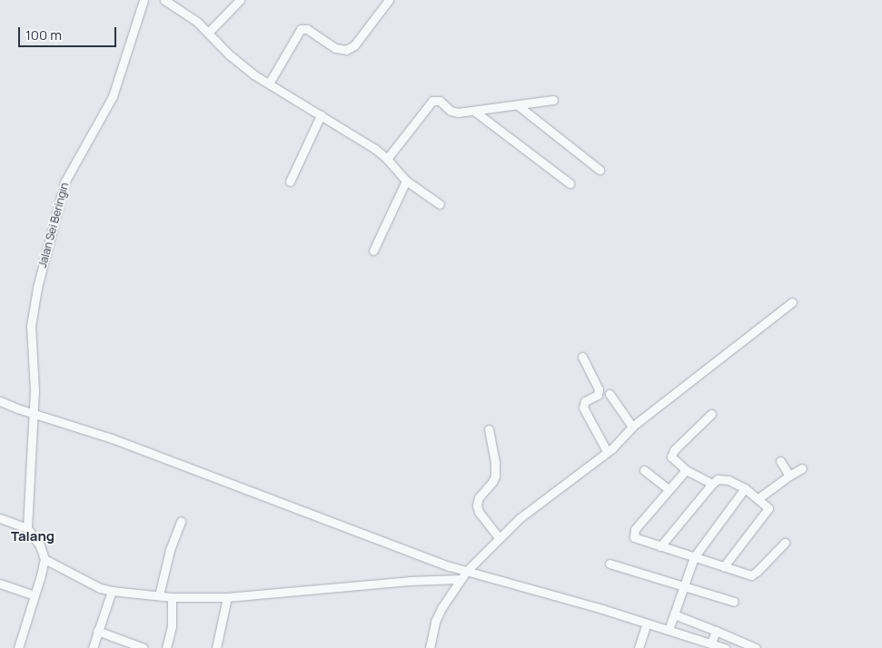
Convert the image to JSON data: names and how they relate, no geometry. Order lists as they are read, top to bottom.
{
  "streets": {
    "street": ["Jalan Sei Beringin"]
  },
  "districts": ["Talang"],
  "scale_bar": "100 m"
}
